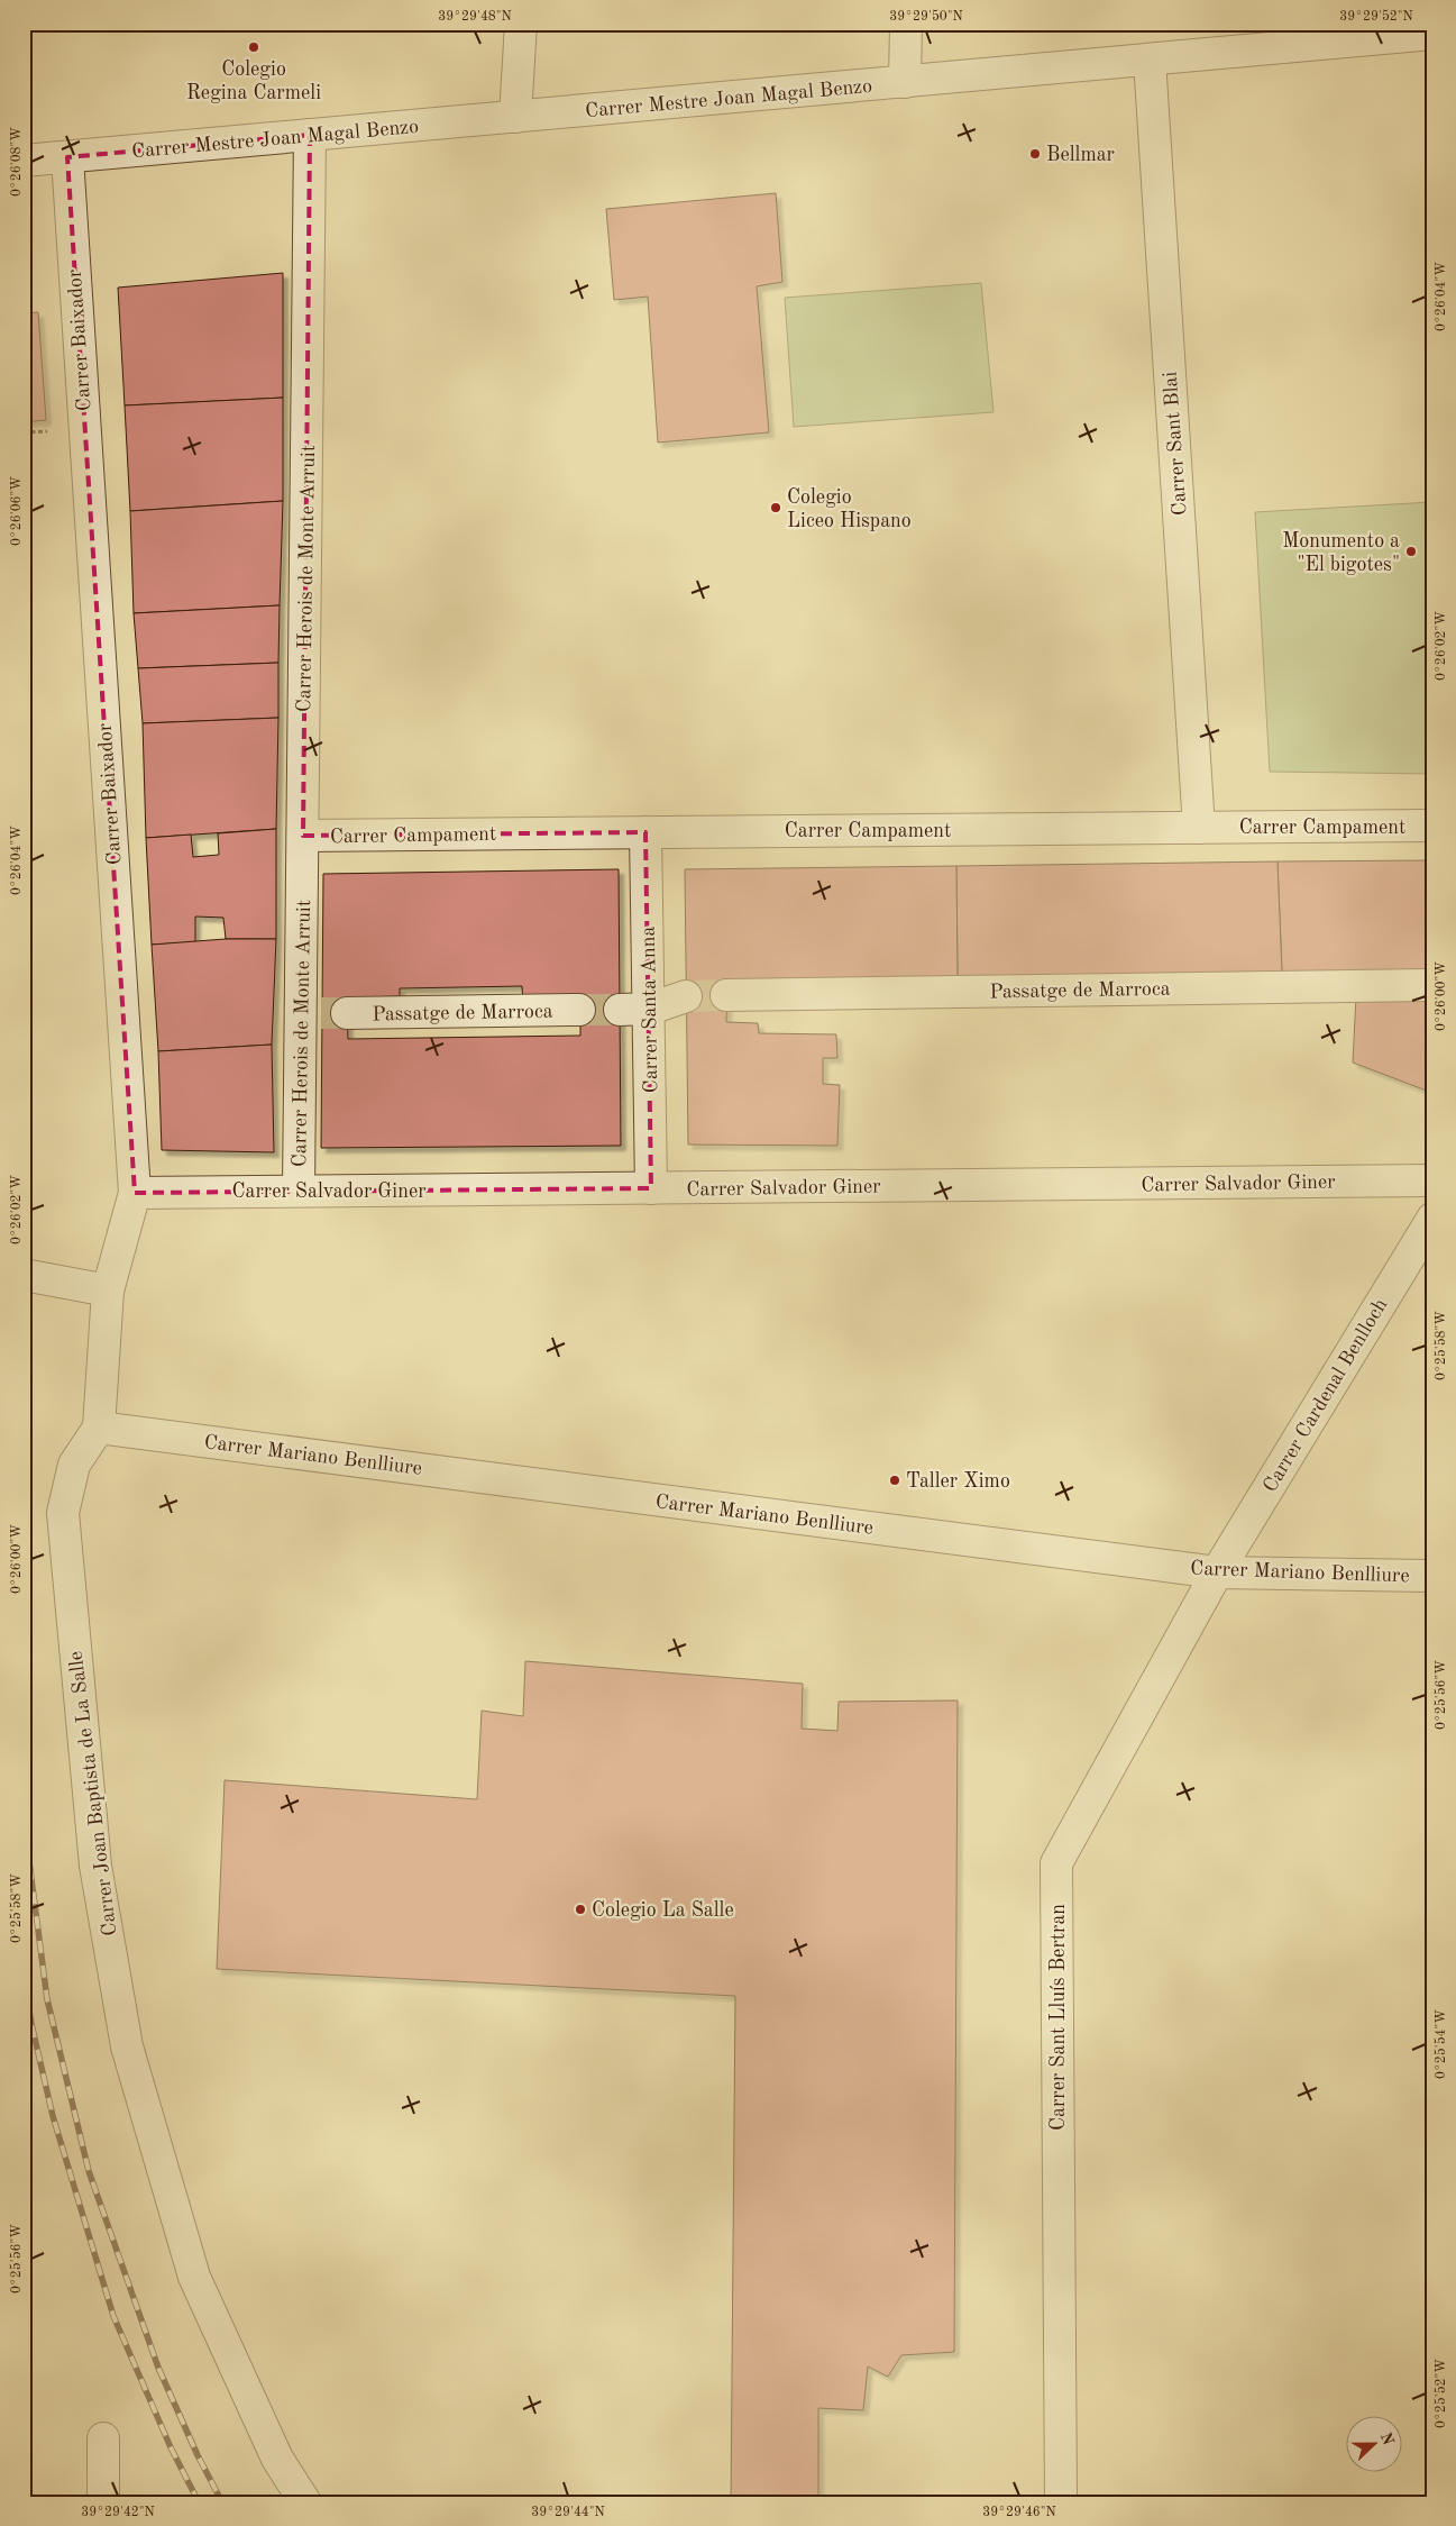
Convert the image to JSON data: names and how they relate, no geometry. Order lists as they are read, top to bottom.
{
  "streets": {
    "street": [
      "Carrer Mestre Joan Magal Benzo",
      "Carrer Baixador",
      "Carrer Sant Blai",
      "Carrer Herois de Monte Arruit",
      "Carrer Campament",
      "Passatge de Marroca",
      "Carrer Santa Anna",
      "Carrer Salvador Giner",
      "Carrer Cardenal Benlloch",
      "Carrer Mariano Benlliure",
      "Carrer Joan Baptista de La Salle",
      "Carrer Sant Lluís Bertran"
    ]
  },
  "crossings": [
    ["Carrer Mestre Joan Magal Benzo", "Carrer Baixador"],
    ["Carrer Mestre Joan Magal Benzo", "Carrer Sant Blai"],
    ["Carrer Mestre Joan Magal Benzo", "Carrer Herois de Monte Arruit"],
    ["Carrer Baixador", "Carrer Salvador Giner"],
    ["Carrer Baixador", "Carrer Mariano Benlliure"],
    ["Carrer Baixador", "Carrer Joan Baptista de La Salle"],
    ["Carrer Sant Blai", "Carrer Campament"],
    ["Carrer Herois de Monte Arruit", "Carrer Campament"],
    ["Carrer Herois de Monte Arruit", "Passatge de Marroca"],
    ["Carrer Herois de Monte Arruit", "Carrer Salvador Giner"],
    ["Carrer Campament", "Carrer Santa Anna"],
    ["Carrer Santa Anna", "Carrer Salvador Giner"],
    ["Carrer Cardenal Benlloch", "Carrer Mariano Benlliure"],
    ["Carrer Cardenal Benlloch", "Carrer Sant Lluís Bertran"],
    ["Carrer Mariano Benlliure", "Carrer Joan Baptista de La Salle"],
    ["Carrer Mariano Benlliure", "Carrer Sant Lluís Bertran"]
  ],
  "places": [
    "Colegio Regina Carmeli",
    "Bellmar",
    "Colegio Liceo Hispano",
    "Monumento a \"El bigotes\"",
    "Taller Ximo",
    "Colegio La Salle"
  ],
  "north": "right",
  "coordinates": [
    "39°29'48\"N",
    "39°29'50\"N",
    "39°29'52\"N",
    "0°26'08\"W",
    "0°26'04\"W",
    "0°26'06\"W",
    "0°26'02\"W",
    "0°26'00\"W",
    "0°25'58\"W",
    "0°25'56\"W",
    "0°25'54\"W",
    "0°25'52\"W",
    "39°29'42\"N",
    "39°29'44\"N",
    "39°29'46\"N"
  ]
}
